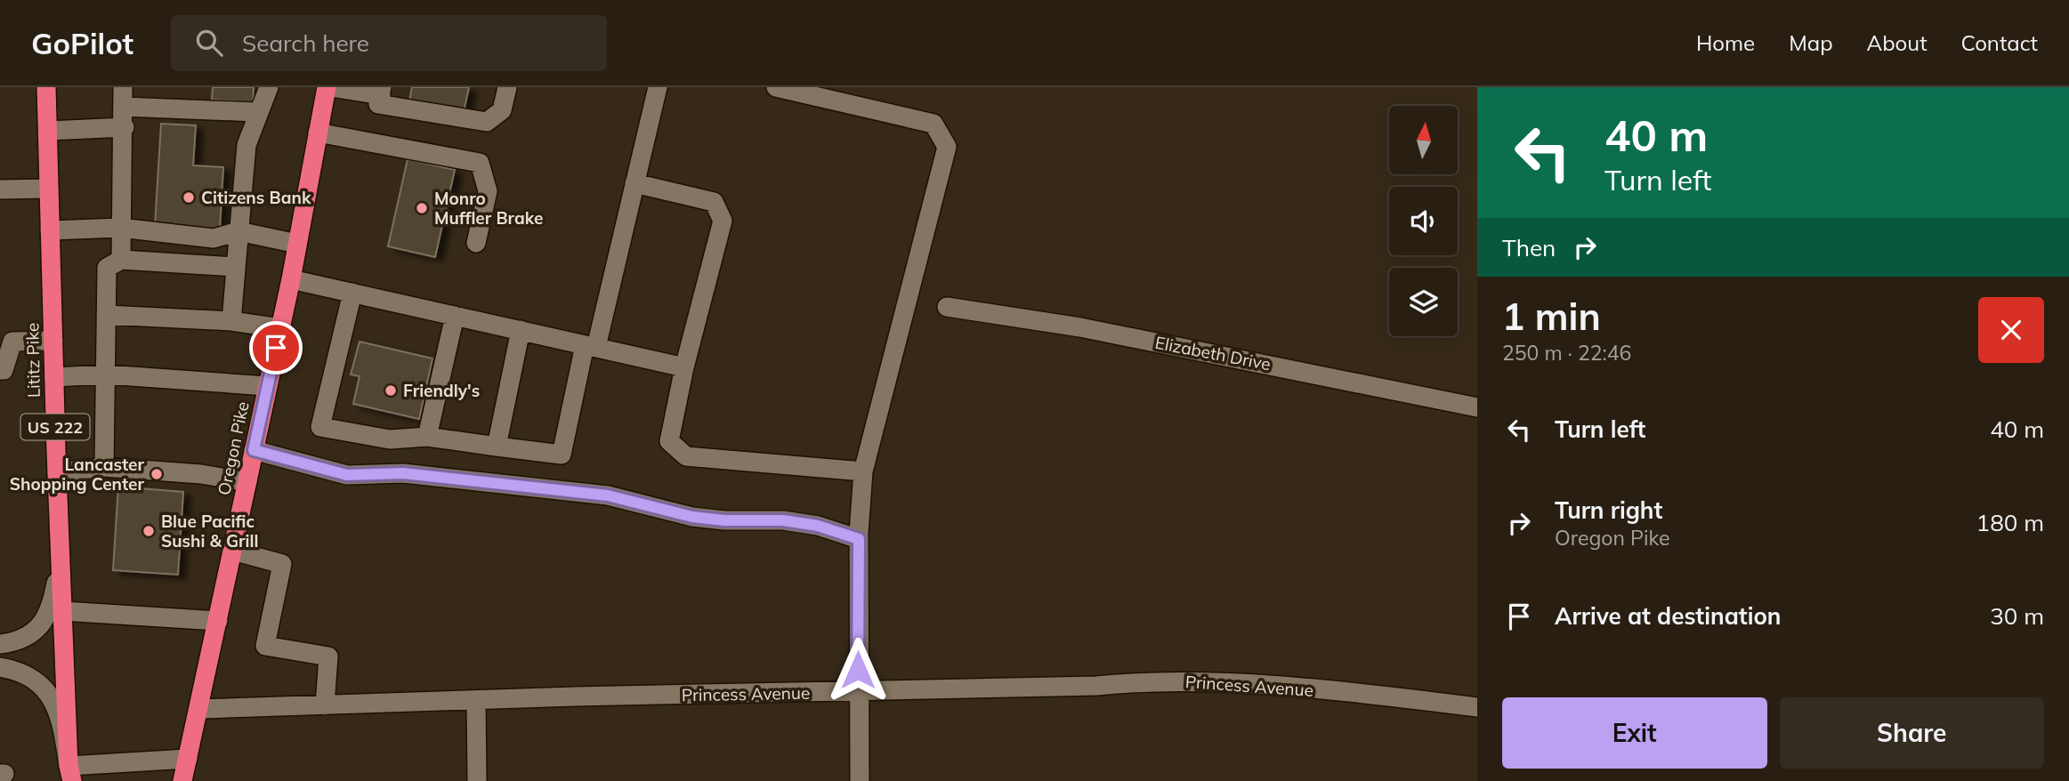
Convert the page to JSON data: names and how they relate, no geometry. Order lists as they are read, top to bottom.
{
  "streets": {
    "highway": ["Lititz Pike", "US 222", "Oregon Pike"],
    "street": ["Elizabeth Drive", "Princess Avenue"]
  },
  "crossings": [
    ["Oregon Pike", "Princess Avenue"]
  ],
  "places": [
    "Citizens Bank",
    "Monro Muffler Brake",
    "Friendly's",
    "Lancaster Shopping Center",
    "Blue Pacific Sushi & Grill"
  ],
  "north": "top",
  "page": {
    "header": "GoPilot",
    "search": "Search here",
    "nav": [
      "Home",
      "Map",
      "About",
      "Contact"
    ],
    "turn": ["40 m", "Turn left"],
    "then": "Then",
    "heading": ["1 min", "250 m · 22:46"],
    "list": [
      {
        "name": "Turn left",
        "value": "40 m"
      },
      {
        "name": "Turn right",
        "note": "Oregon Pike",
        "value": "180 m"
      },
      {
        "name": "Arrive at destination",
        "value": "30 m"
      }
    ],
    "buttons": ["Exit", "Share"]
  }
}
